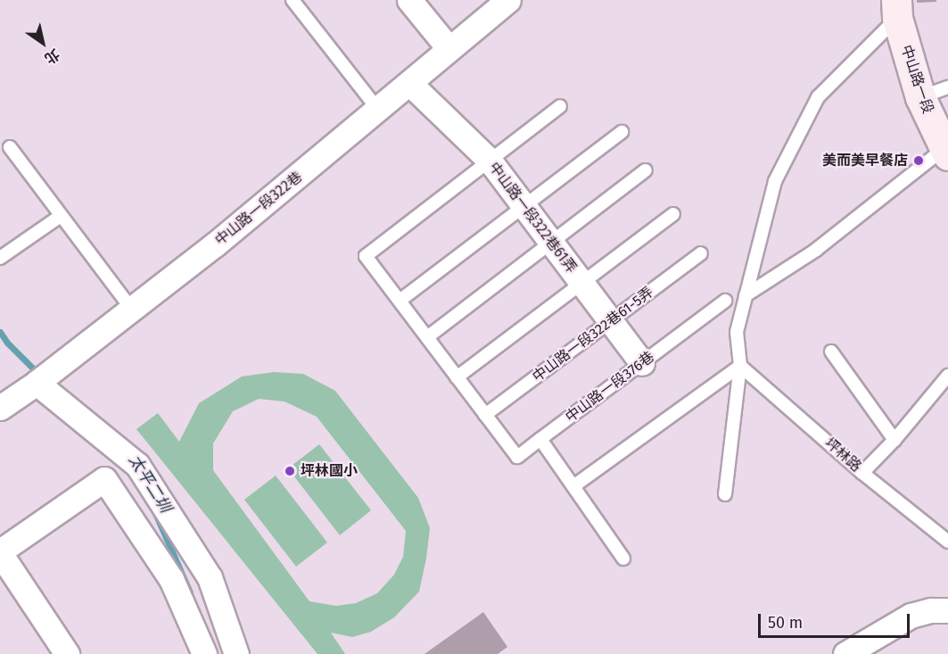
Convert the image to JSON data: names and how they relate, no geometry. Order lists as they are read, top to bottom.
{
  "streets": {
    "main road": ["中山路一段"],
    "street": ["中山路一段322巷", "中山路一段322巷61弄"],
    "lane": ["中山路一段322巷61-5弄", "中山路一段376巷", "坪林路"]
  },
  "crossings": [
    ["中山路一段322巷", "中山路一段322巷61弄"],
    ["中山路一段322巷61弄", "中山路一段322巷61-5弄"],
    ["中山路一段322巷61弄", "中山路一段376巷"]
  ],
  "water": ["太平二圳"],
  "places": ["美而美早餐店", "坪林國小"],
  "scale_bar": "50 m",
  "north": "bottom right"
}
